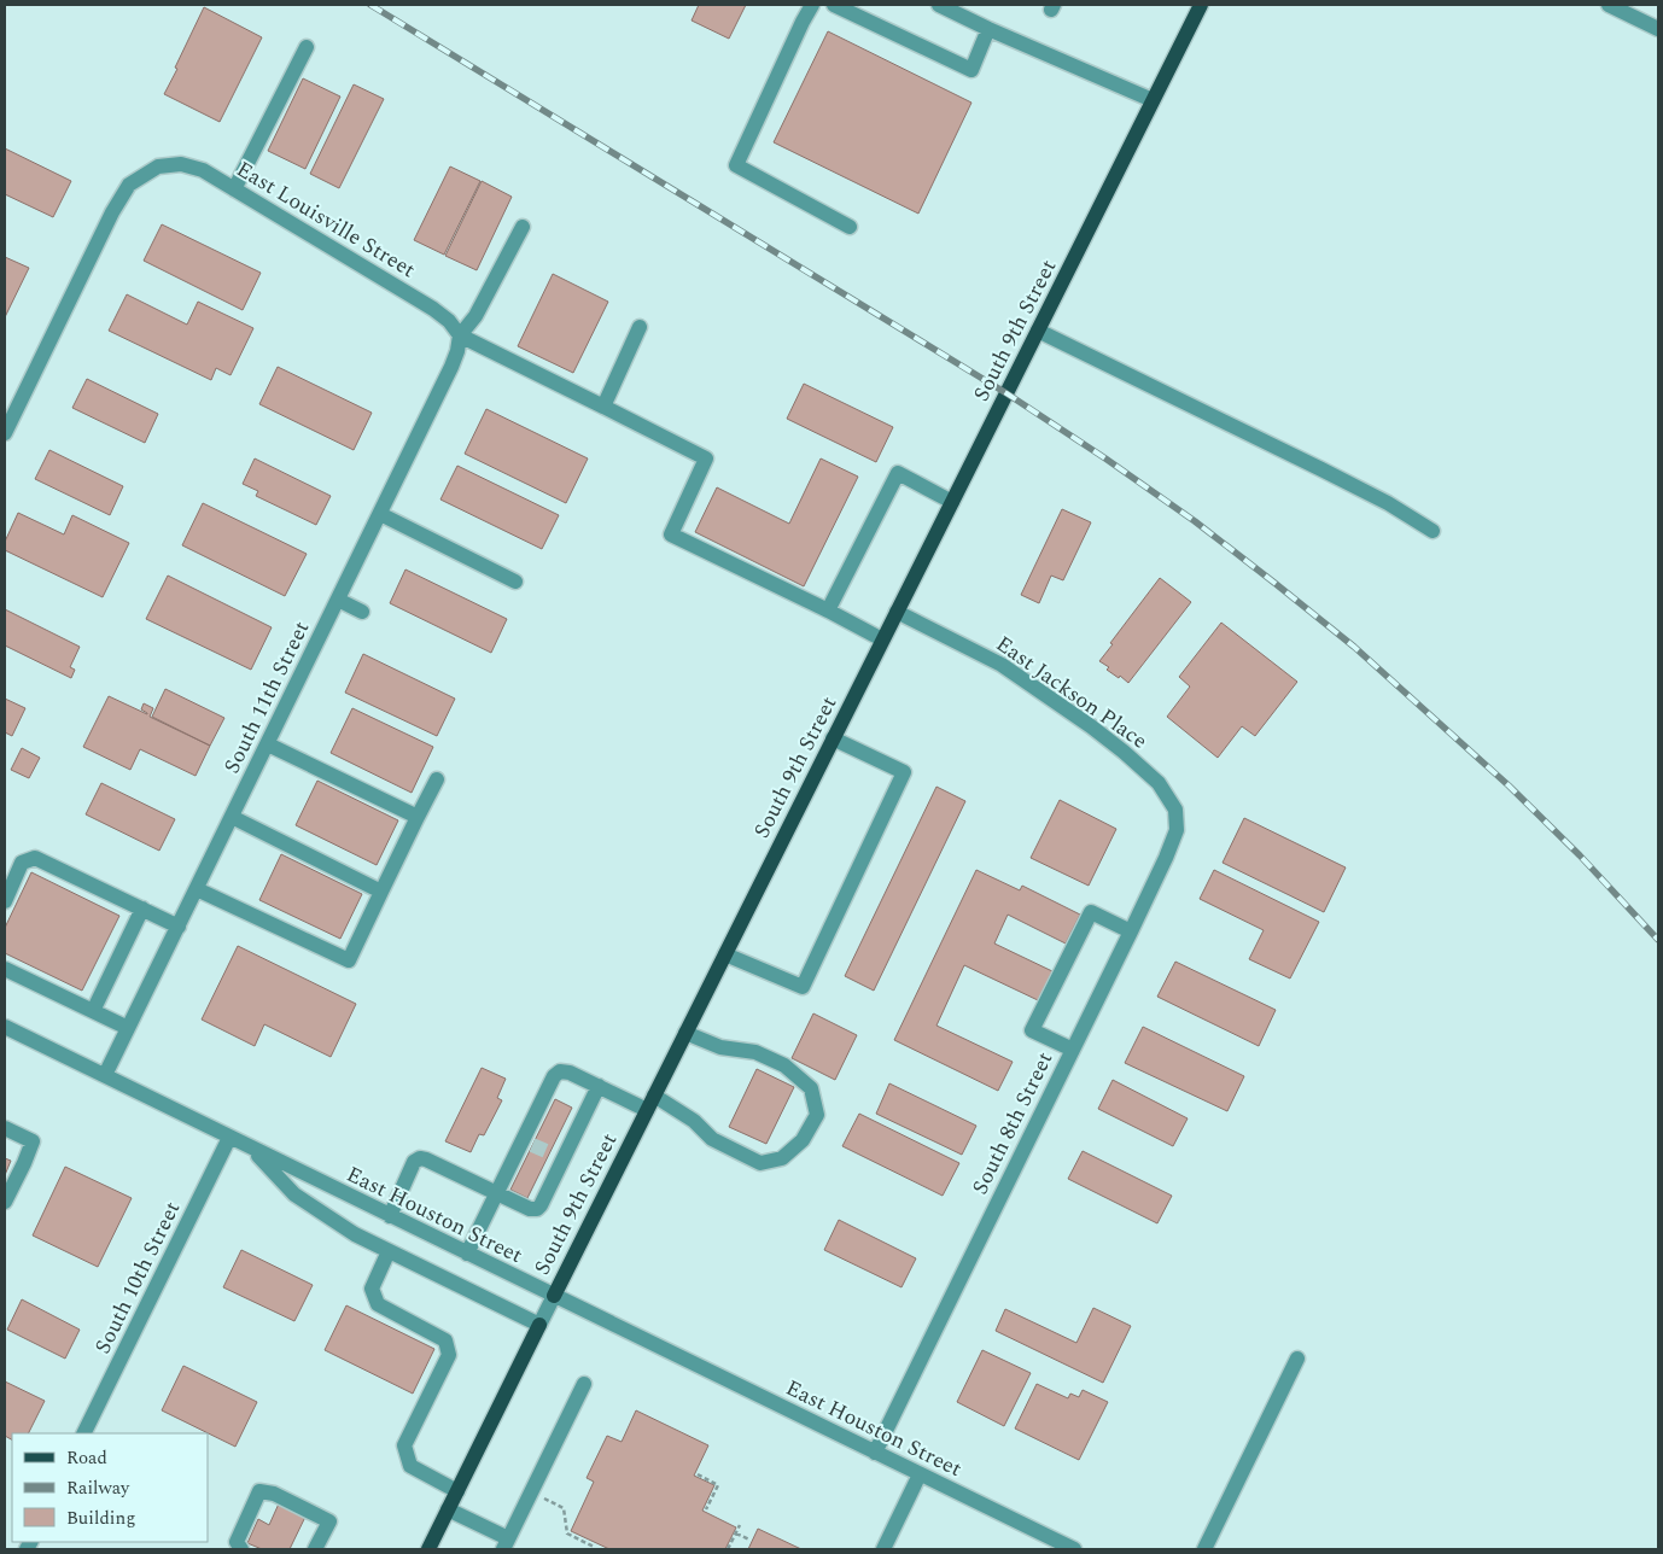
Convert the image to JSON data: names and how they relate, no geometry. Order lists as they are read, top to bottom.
{
  "streets": {
    "main road": ["South 9th Street"],
    "street": [
      "East Louisville Street",
      "East Jackson Place",
      "South 11th Street",
      "South 8th Street",
      "East Houston Street",
      "South 10th Street"
    ]
  },
  "crossings": [
    ["East Louisville Street", "South 11th Street"],
    ["South 9th Street", "East Jackson Place"],
    ["South 9th Street", "East Houston Street"],
    ["East Jackson Place", "South 8th Street"],
    ["South 11th Street", "East Houston Street"],
    ["South 8th Street", "East Houston Street"],
    ["East Houston Street", "South 10th Street"]
  ],
  "legend": ["Road", "Railway", "Building"]
}
